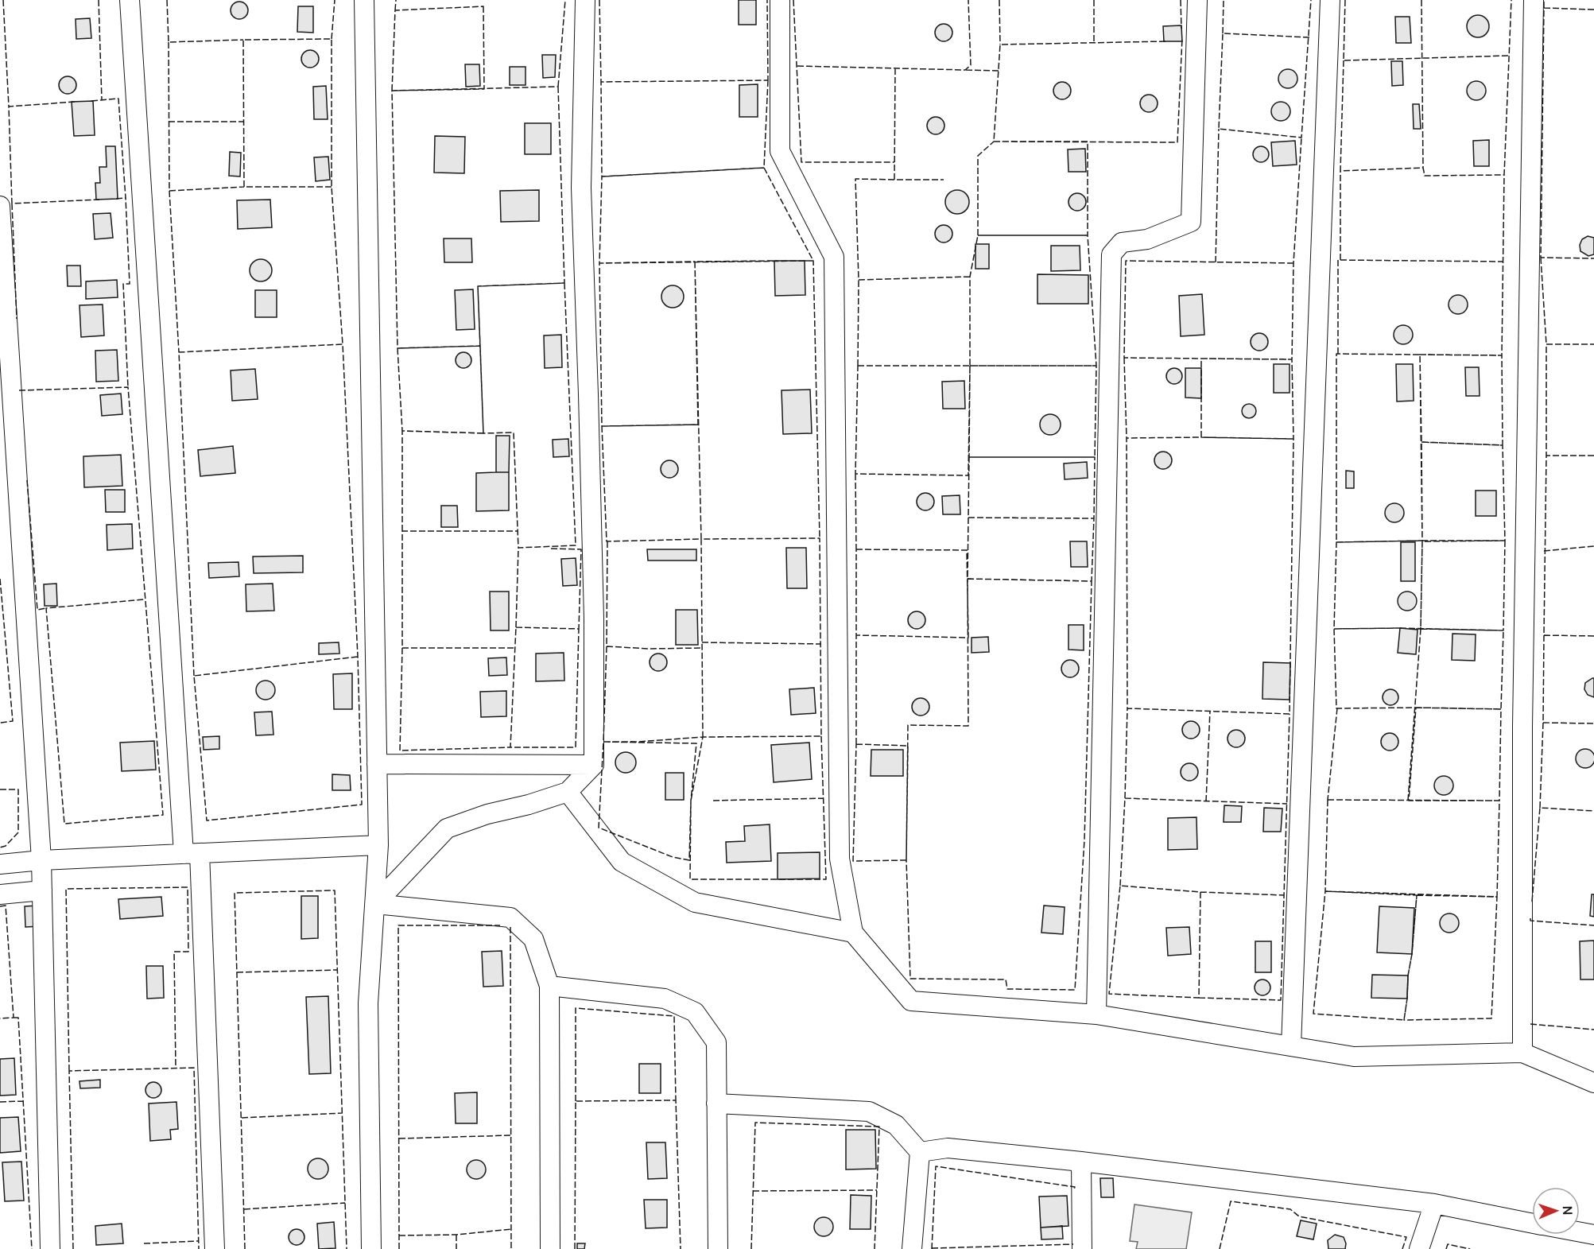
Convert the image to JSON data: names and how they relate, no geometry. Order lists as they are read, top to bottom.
{
  "north": "right"
}
